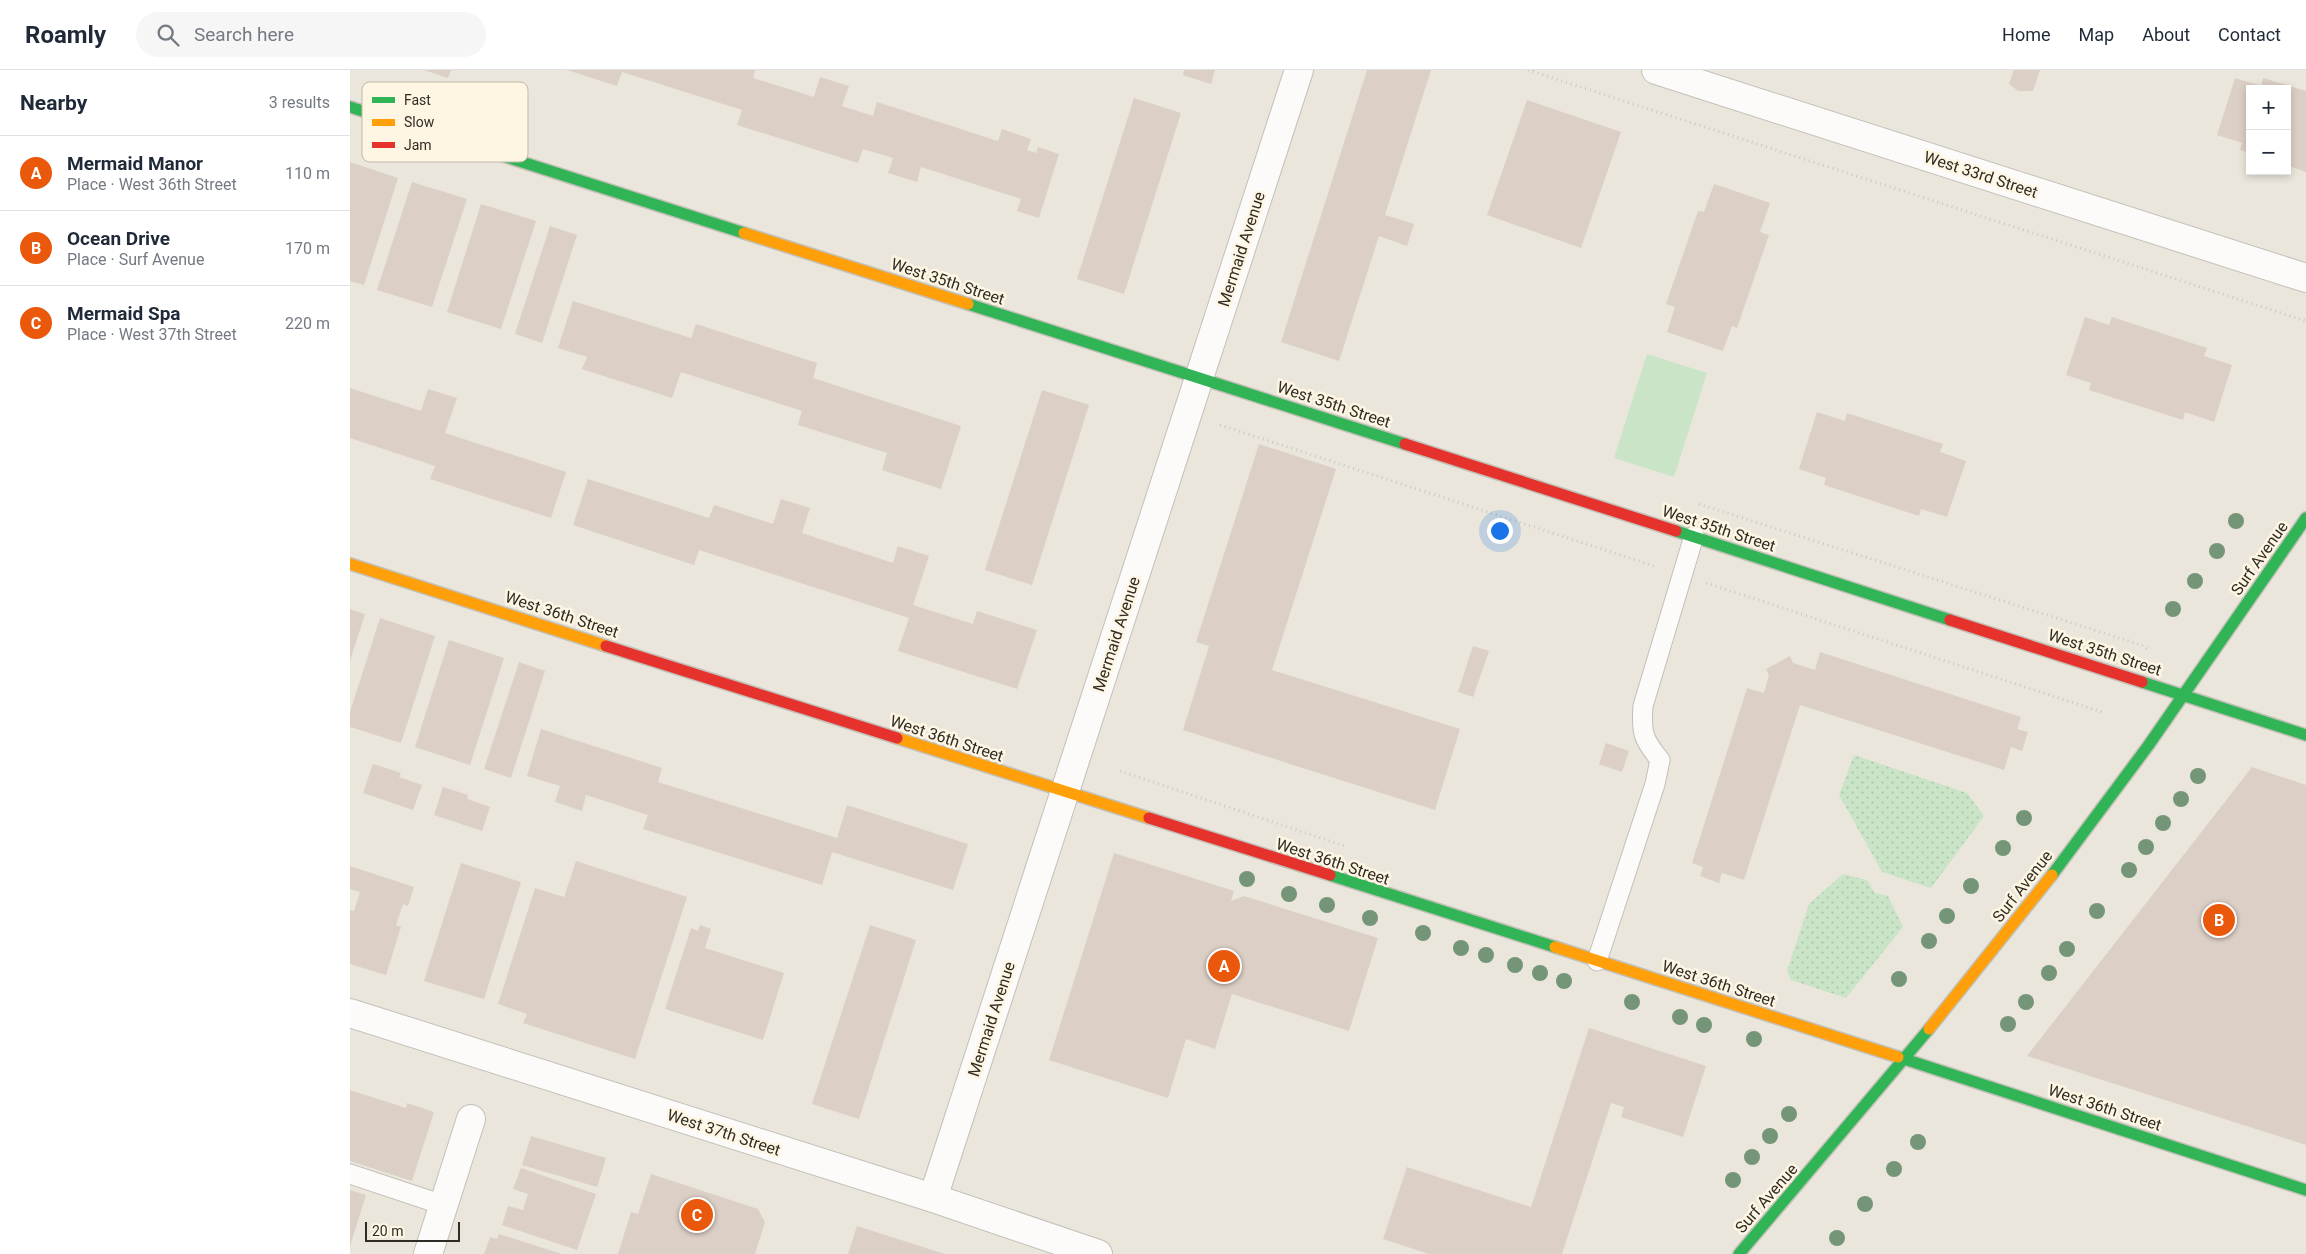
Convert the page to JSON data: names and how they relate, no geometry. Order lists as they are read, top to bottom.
{
  "streets": {
    "street": [
      "West 33rd Street",
      "Mermaid Avenue",
      "West 35th Street",
      "Surf Avenue",
      "West 36th Street",
      "West 37th Street"
    ]
  },
  "crossings": [
    ["Mermaid Avenue", "West 35th Street"],
    ["Mermaid Avenue", "West 36th Street"],
    ["Mermaid Avenue", "West 37th Street"],
    ["West 35th Street", "Surf Avenue"],
    ["Surf Avenue", "West 36th Street"]
  ],
  "legend": ["Fast", "Slow", "Jam"],
  "scale_bar": "20 m",
  "page": {
    "header": "Roamly",
    "search": "Search here",
    "nav": [
      "Home",
      "Map",
      "About",
      "Contact"
    ],
    "heading": ["Nearby", "3 results"],
    "map_buttons": ["+", "−"],
    "list": [
      {
        "mark": "A",
        "name": "Mermaid Manor",
        "note": "Place · West 36th Street",
        "value": "110 m"
      },
      {
        "mark": "B",
        "name": "Ocean Drive",
        "note": "Place · Surf Avenue",
        "value": "170 m"
      },
      {
        "mark": "C",
        "name": "Mermaid Spa",
        "note": "Place · West 37th Street",
        "value": "220 m"
      }
    ],
    "pins": ["B", "A", "C"],
    "scale": "20 m"
  }
}
